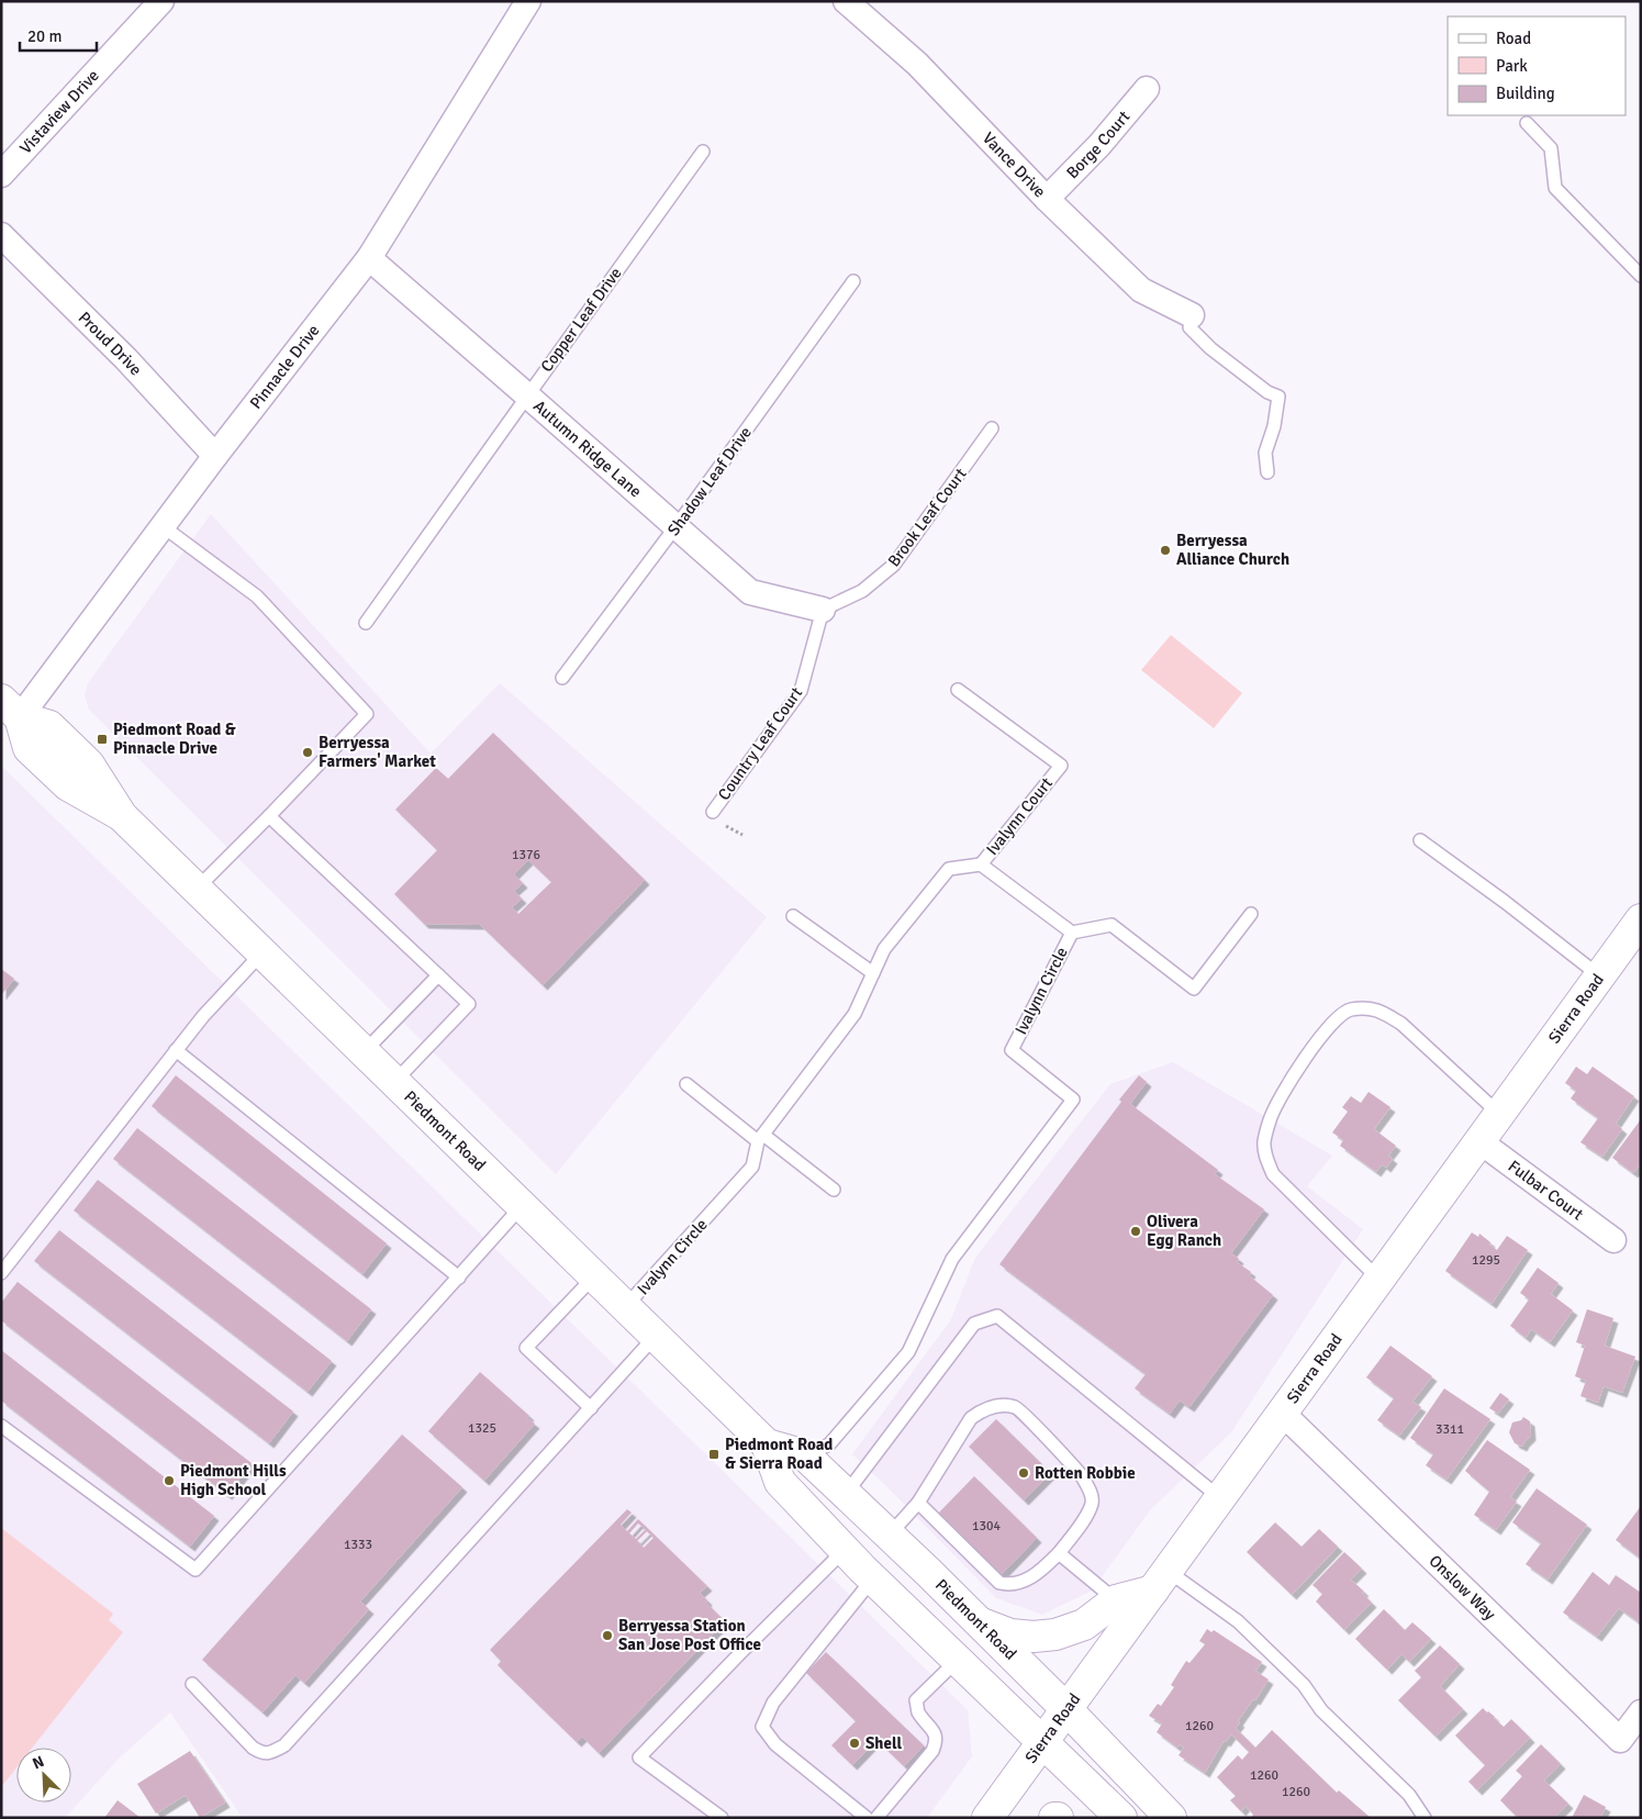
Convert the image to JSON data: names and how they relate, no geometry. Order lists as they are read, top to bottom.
{
  "streets": {
    "main road": ["Sierra Road", "Piedmont Road"],
    "street": [
      "Vistaview Drive",
      "Borge Court",
      "Vance Drive",
      "Proud Drive",
      "Pinnacle Drive",
      "Autumn Ridge Lane",
      "Fulbar Court",
      "Onslow Way"
    ],
    "lane": [
      "Copper Leaf Drive",
      "Shadow Leaf Drive",
      "Brook Leaf Court",
      "Country Leaf Court",
      "Ivalynn Court",
      "Ivalynn Circle"
    ]
  },
  "crossings": [
    ["Borge Court", "Vance Drive"],
    ["Copper Leaf Drive", "Autumn Ridge Lane"],
    ["Proud Drive", "Pinnacle Drive"],
    ["Pinnacle Drive", "Autumn Ridge Lane"],
    ["Pinnacle Drive", "Piedmont Road"],
    ["Autumn Ridge Lane", "Shadow Leaf Drive"],
    ["Autumn Ridge Lane", "Brook Leaf Court"],
    ["Autumn Ridge Lane", "Country Leaf Court"],
    ["Brook Leaf Court", "Country Leaf Court"],
    ["Ivalynn Court", "Ivalynn Circle"],
    ["Ivalynn Circle", "Piedmont Road"],
    ["Sierra Road", "Piedmont Road"],
    ["Sierra Road", "Fulbar Court"],
    ["Sierra Road", "Onslow Way"]
  ],
  "places": {
    "other": [
      "Berryessa Alliance Church",
      "Berryessa Farmers' Market",
      "Olivera Egg Ranch",
      "Rotten Robbie",
      "Piedmont Hills High School",
      "Berryessa Station San Jose Post Office",
      "Shell"
    ],
    "transit": ["Piedmont Road & Pinnacle Drive", "Piedmont Road & Sierra Road"]
  },
  "house_numbers": [
    "1376",
    "1295",
    "1325",
    "3311",
    "1304",
    "1333",
    "1260",
    "1260",
    "1260"
  ],
  "legend": ["Road", "Park", "Building"],
  "scale_bar": "20 m",
  "north": "top left"
}
